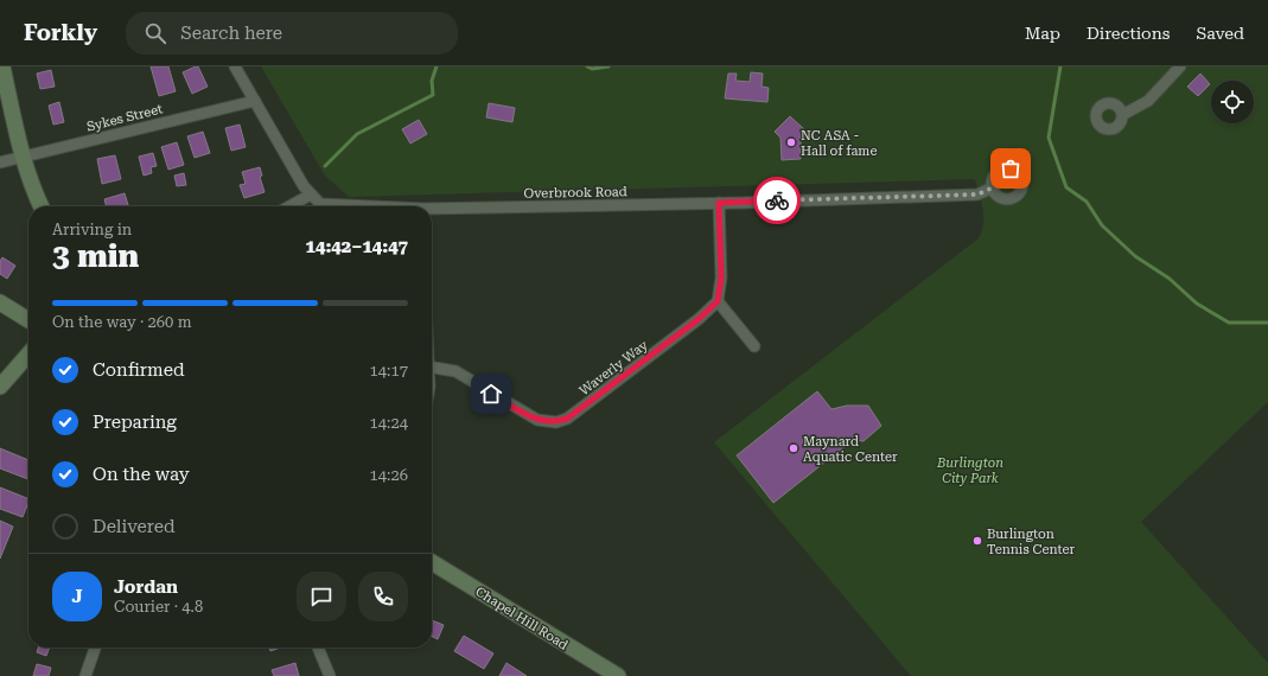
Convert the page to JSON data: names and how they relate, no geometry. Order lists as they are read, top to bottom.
{
  "streets": {
    "main road": ["Chapel Hill Road"],
    "street": ["Sykes Street", "Overbrook Road", "Waverly Way"]
  },
  "parks": ["Burlington City Park"],
  "places": ["NC ASA - Hall of fame", "Maynard Aquatic Center", "Burlington Tennis Center"],
  "page": {
    "header": "Forkly",
    "search": "Search here",
    "nav": ["Map", "Directions", "Saved"],
    "heading": ["3 min", "Arriving in", "14:42–14:47"],
    "panel": ["Jordan", "Courier · 4.8"],
    "bar": "On the way · 260 m",
    "list": [
      ["Confirmed", "14:17"],
      ["Preparing", "14:24"],
      ["On the way", "14:26"],
      "Delivered"
    ],
    "round": "J"
  }
}
